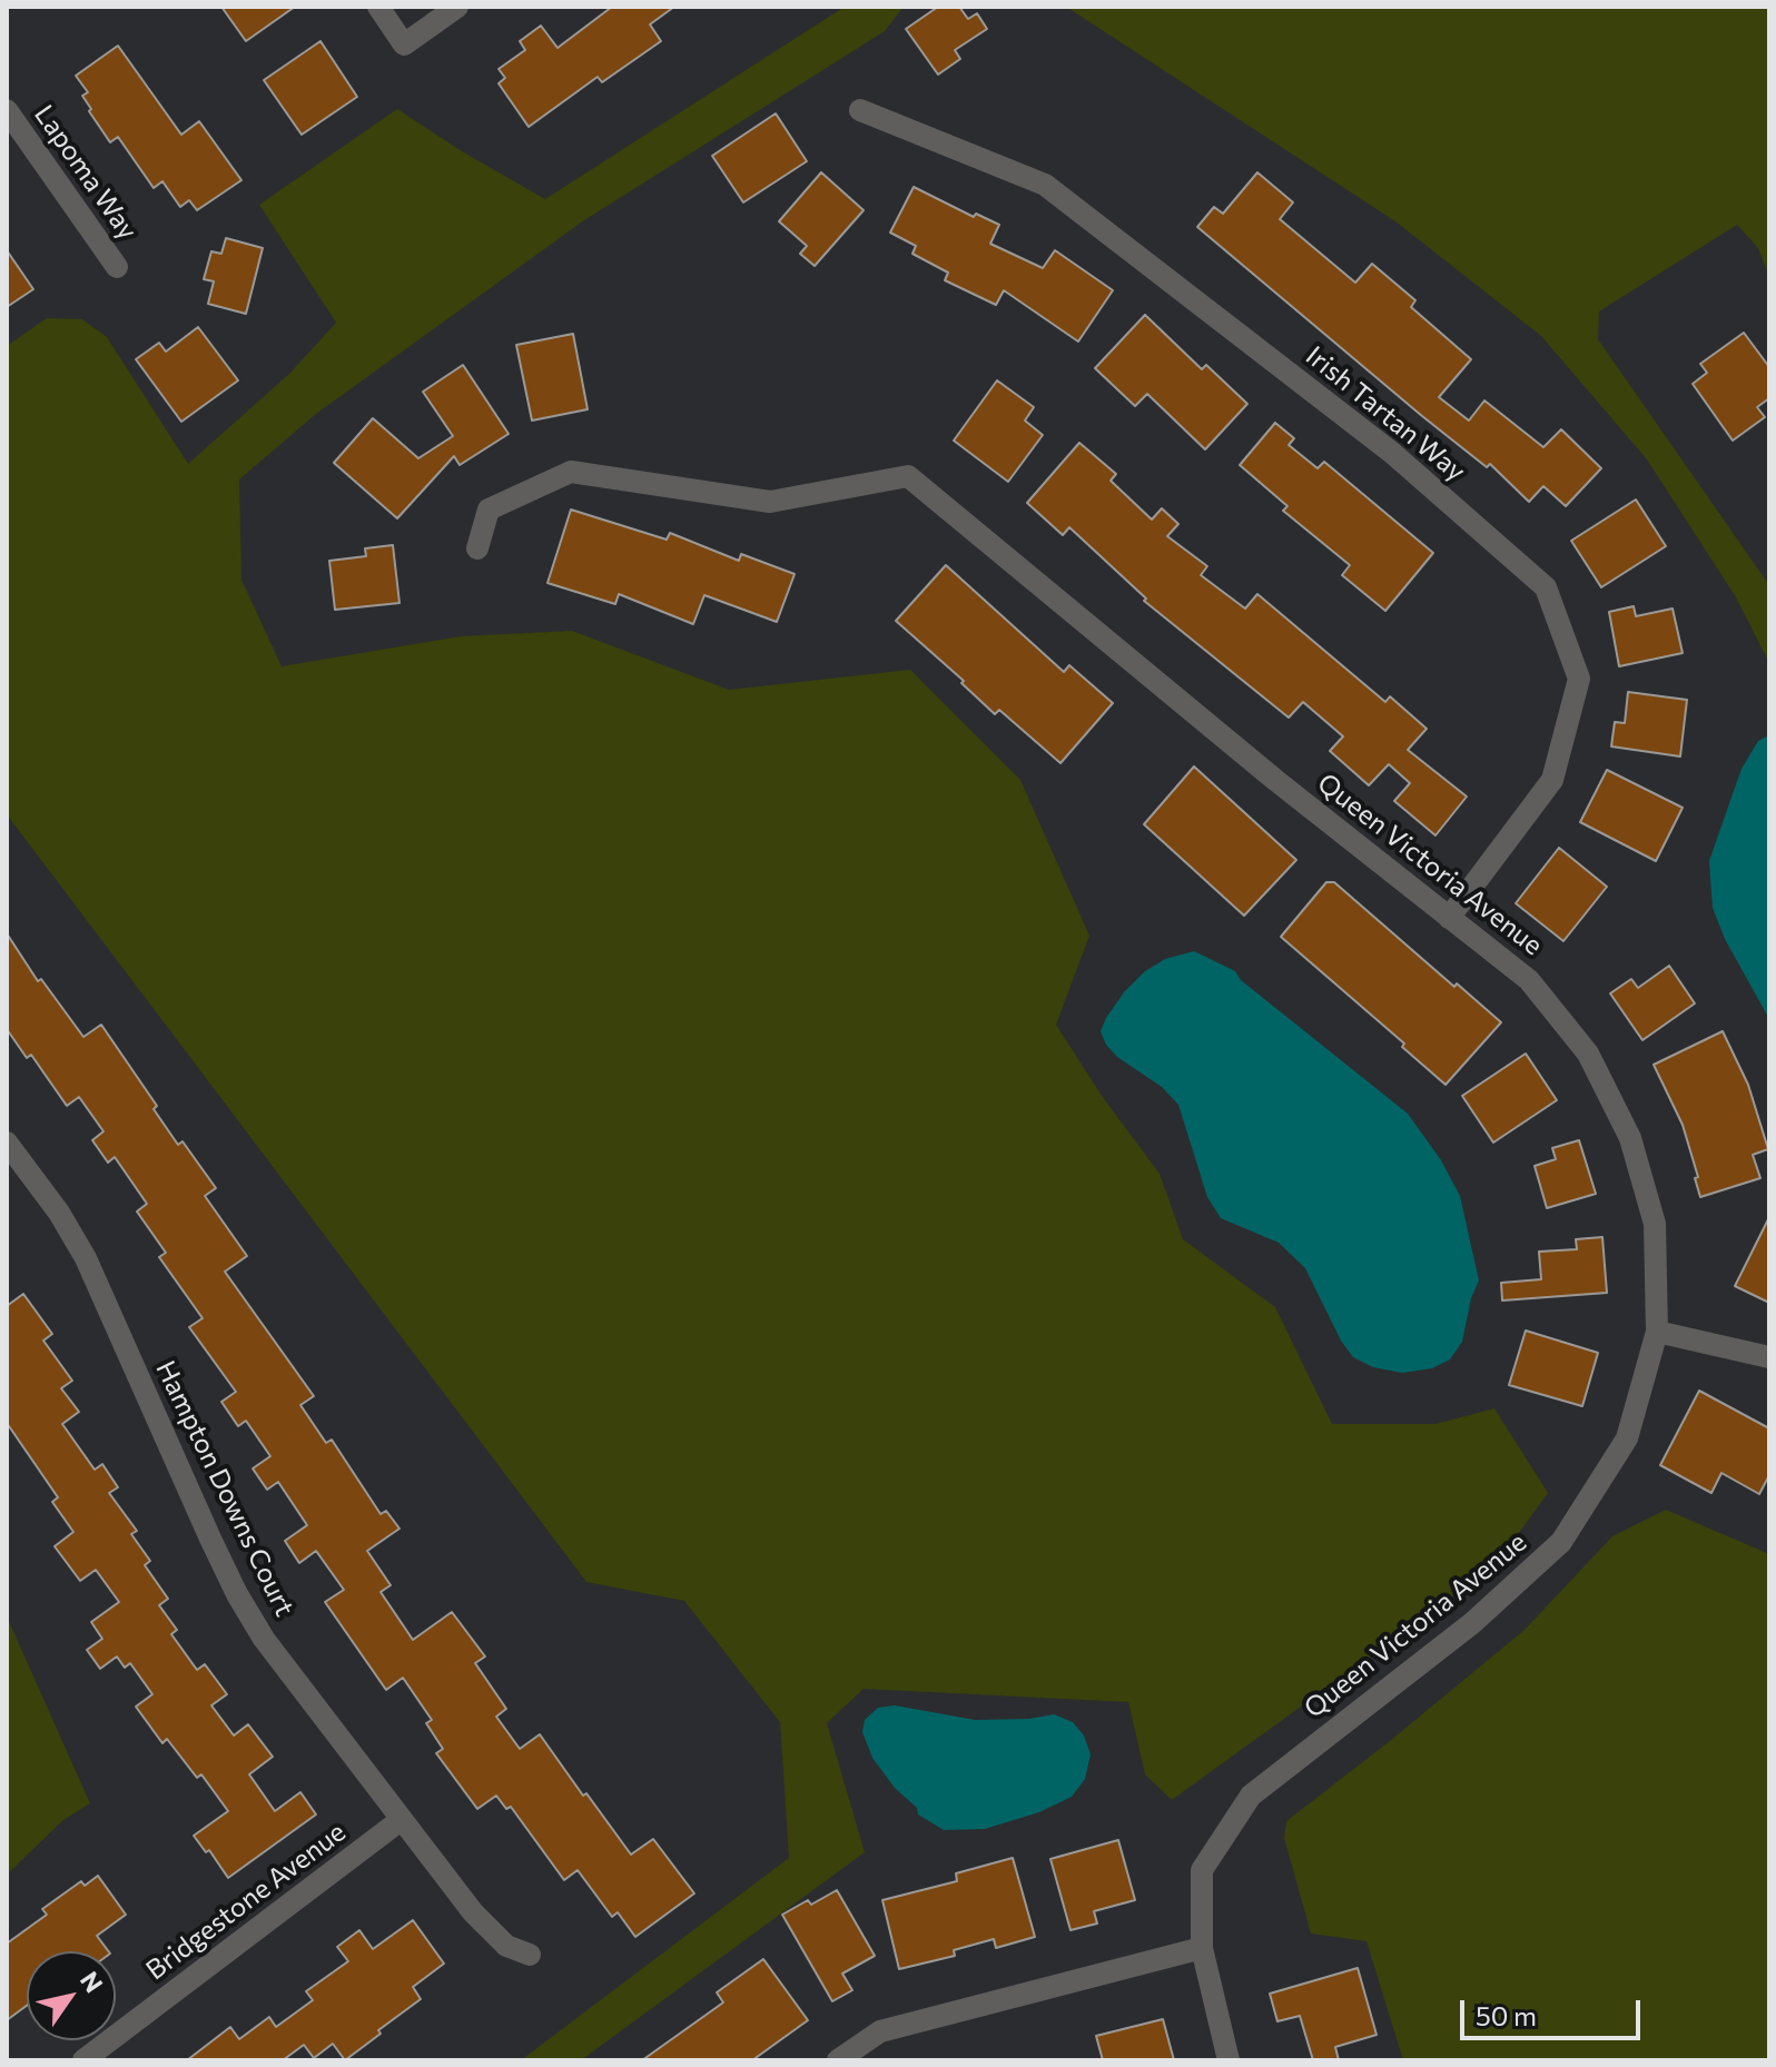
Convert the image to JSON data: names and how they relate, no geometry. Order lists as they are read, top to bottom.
{
  "streets": {
    "street": [
      "Lapoma Way",
      "Irish Tartan Way",
      "Queen Victoria Avenue",
      "Hampton Downs Court",
      "Bridgestone Avenue"
    ]
  },
  "crossings": [
    ["Irish Tartan Way", "Queen Victoria Avenue"],
    ["Hampton Downs Court", "Bridgestone Avenue"]
  ],
  "scale_bar": "50 m",
  "north": "top right"
}
